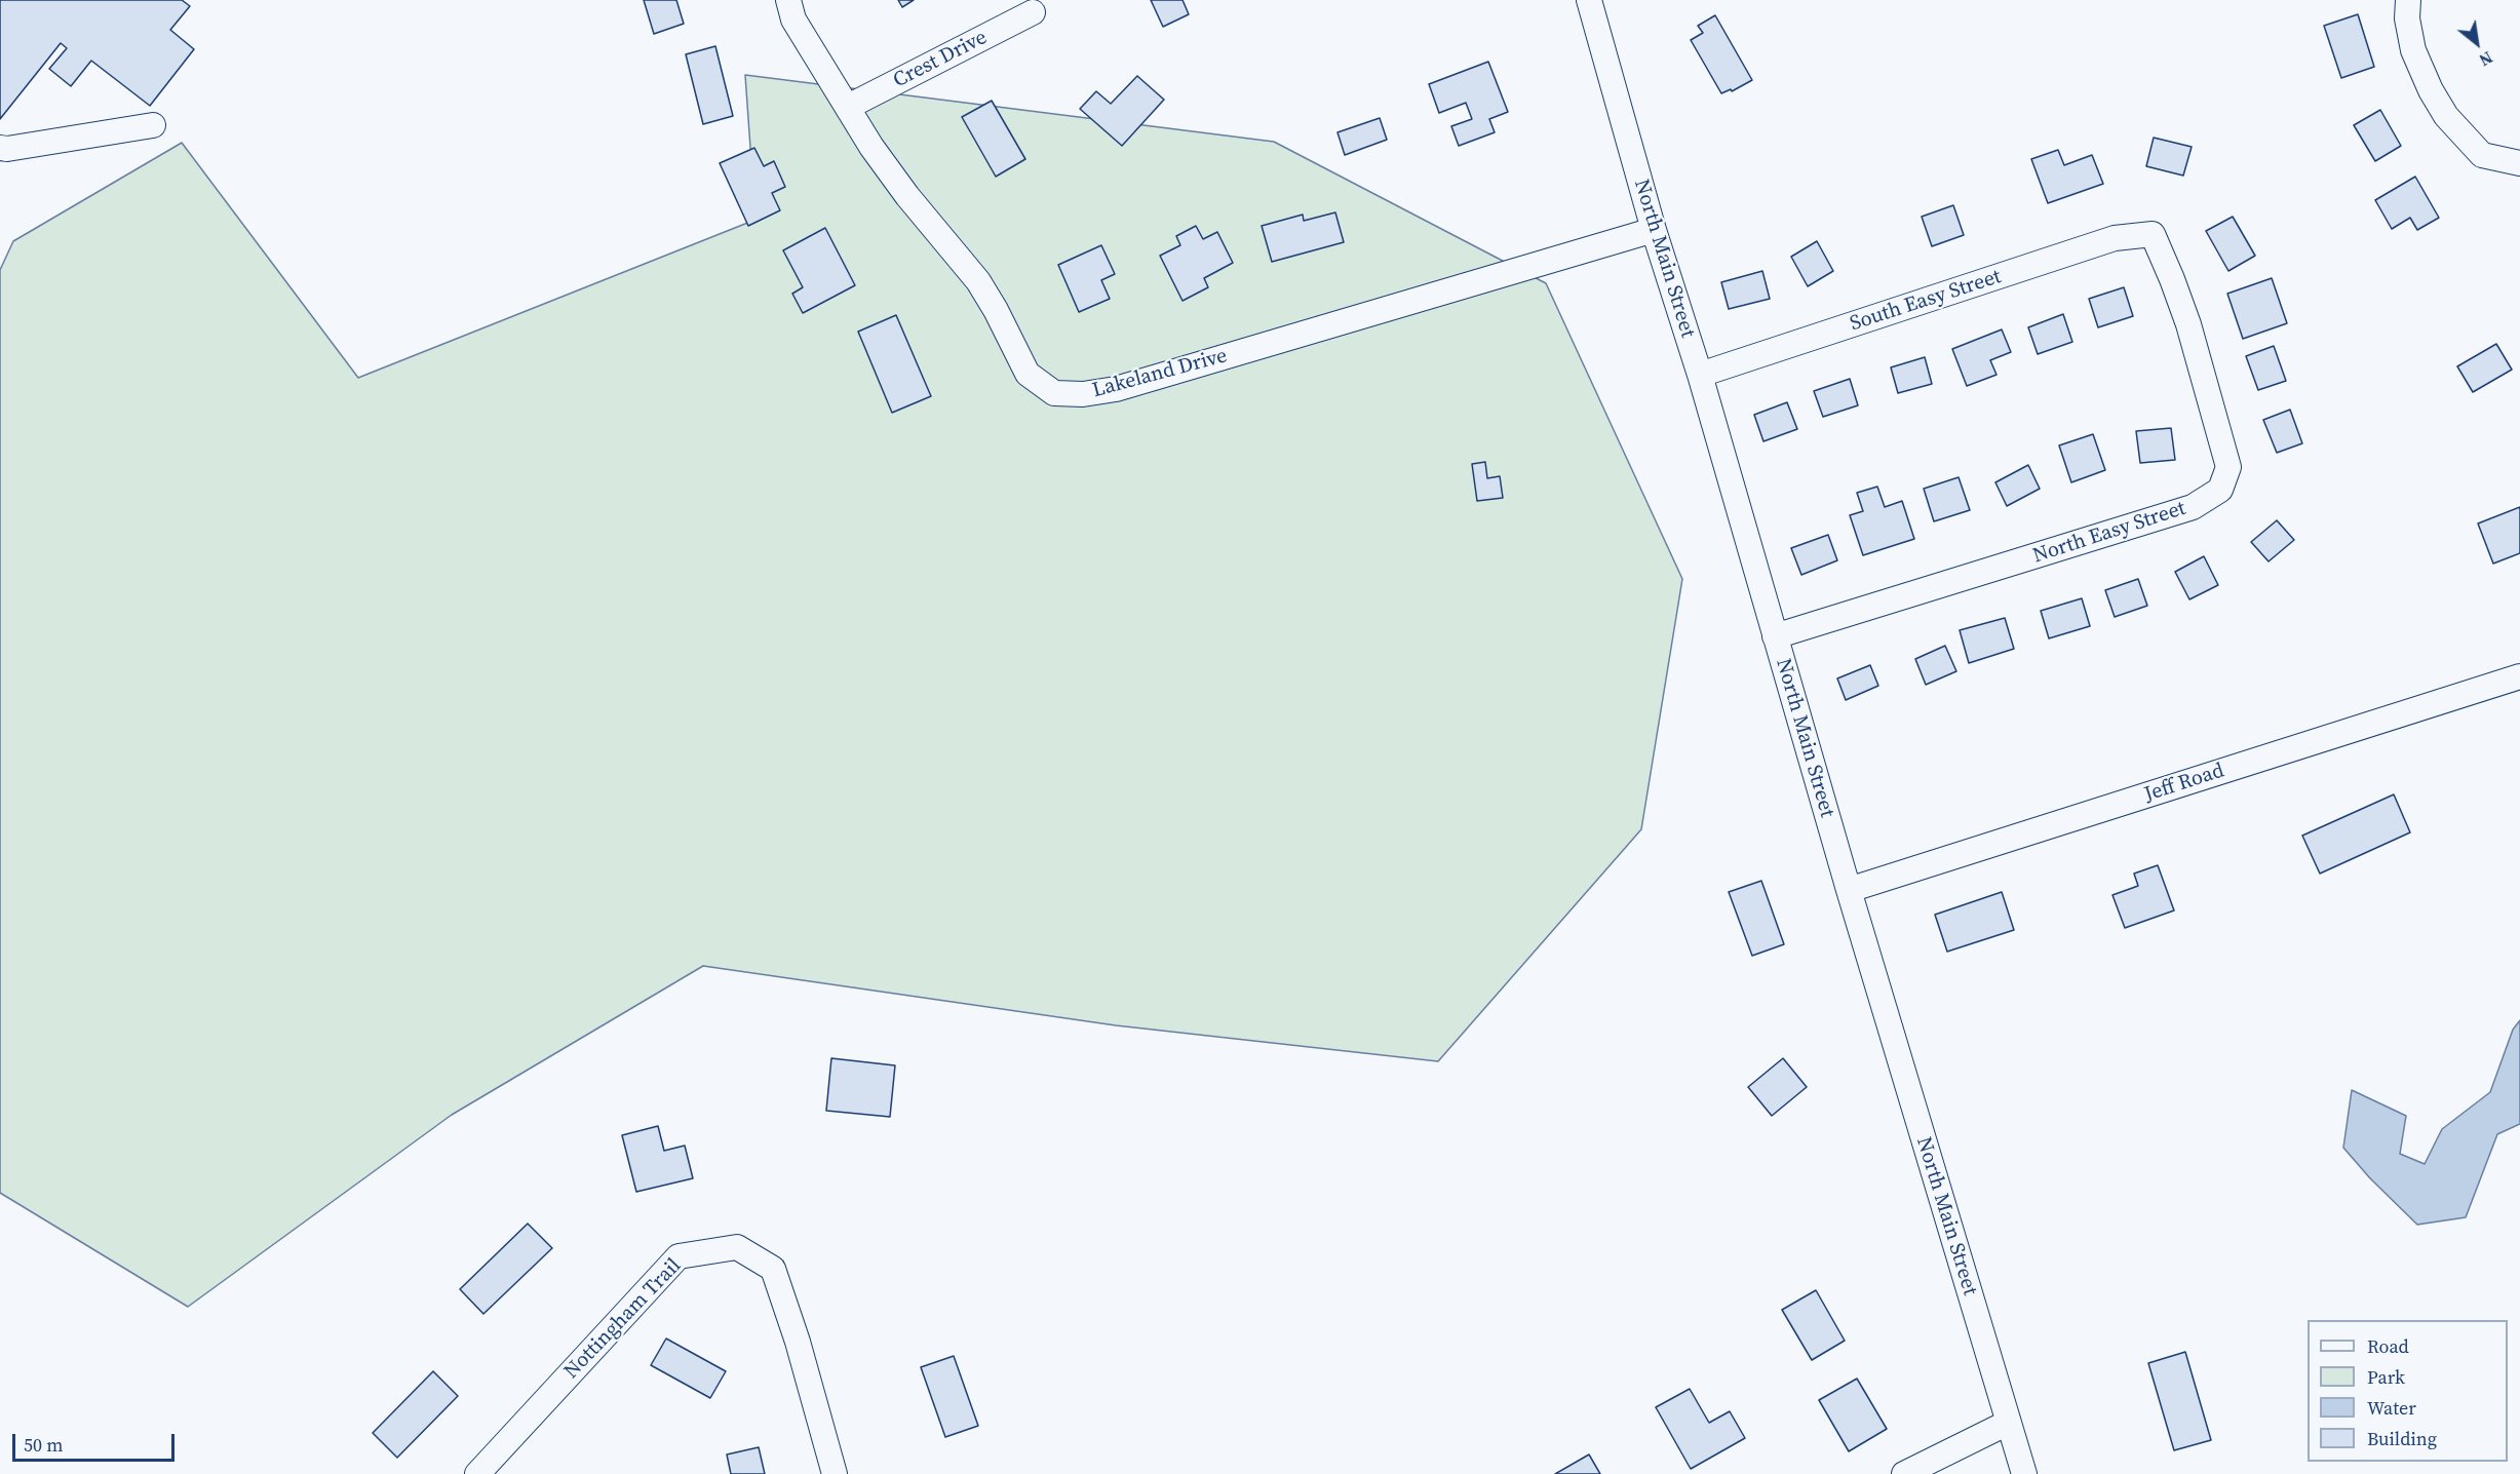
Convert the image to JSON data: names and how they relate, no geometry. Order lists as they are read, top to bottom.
{
  "streets": {
    "street": [
      "Crest Drive",
      "North Main Street",
      "South Easy Street",
      "Lakeland Drive",
      "North Easy Street",
      "Jeff Road",
      "Nottingham Trail"
    ]
  },
  "crossings": [
    ["Crest Drive", "Lakeland Drive"],
    ["North Main Street", "South Easy Street"],
    ["North Main Street", "Lakeland Drive"],
    ["North Main Street", "North Easy Street"],
    ["North Main Street", "Jeff Road"],
    ["South Easy Street", "North Easy Street"]
  ],
  "legend": [
    "Road",
    "Park",
    "Water",
    "Building"
  ],
  "scale_bar": "50 m",
  "north": "bottom right"
}
